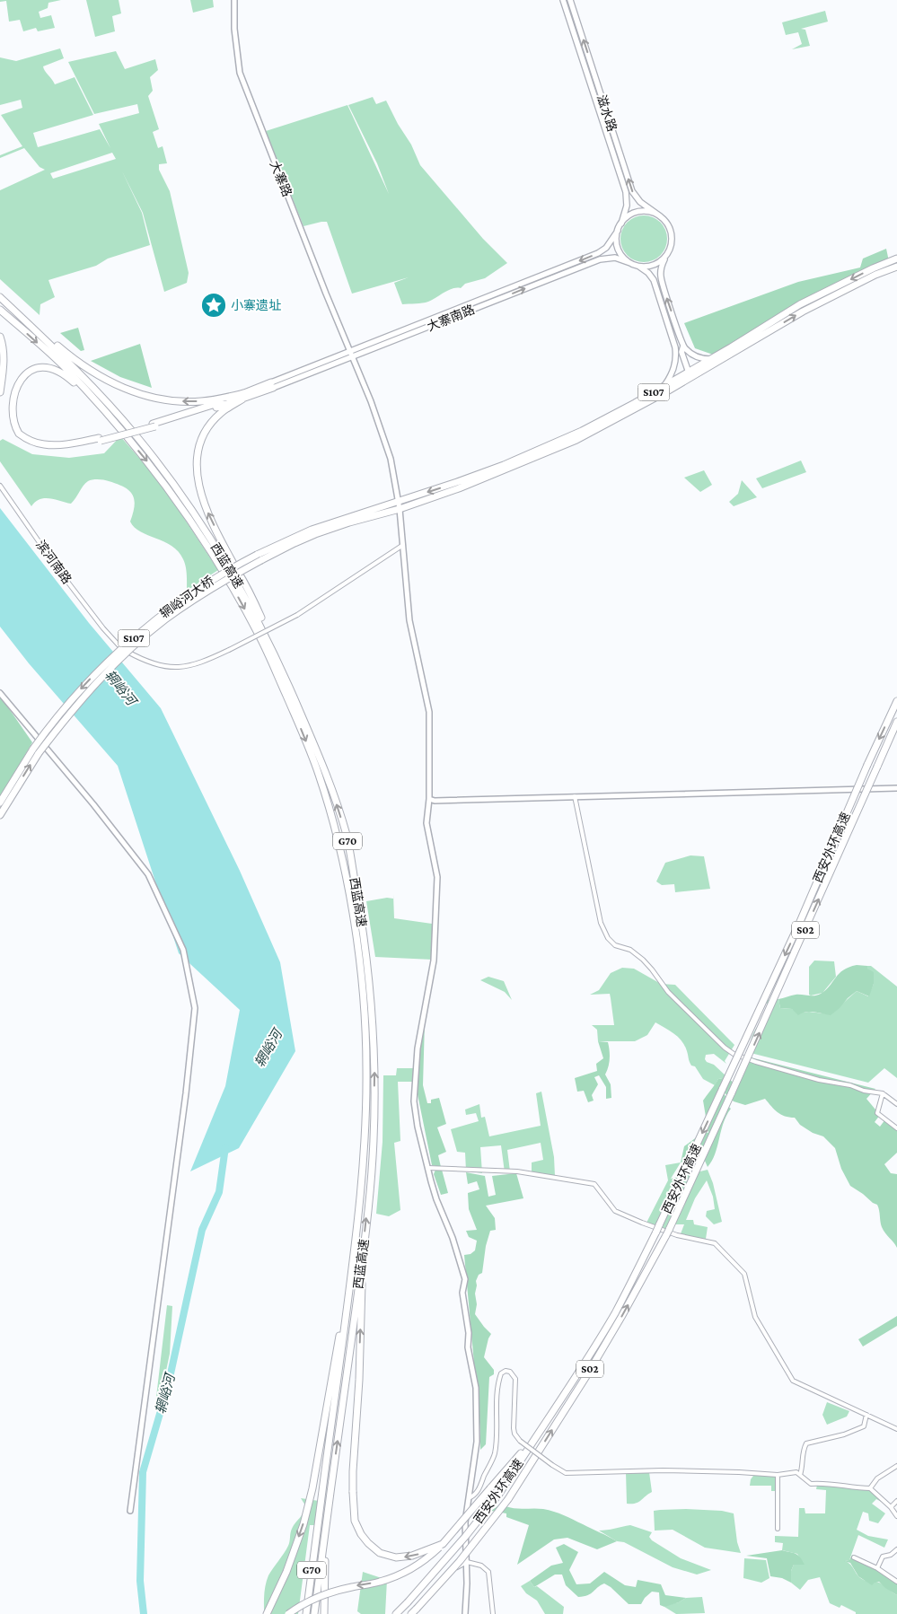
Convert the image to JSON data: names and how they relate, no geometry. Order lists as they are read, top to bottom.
{
  "streets": {
    "highway": [
      "S107",
      "西蓝高速",
      "辋峪河大桥",
      "G70",
      "西安外环高速",
      "S02"
    ],
    "main road": ["滋水路", "大寨南路"],
    "street": ["大寨路", "滨河南路"]
  },
  "crossings": [
    ["滋水路", "大寨南路"],
    ["大寨路", "大寨南路"],
    ["大寨路", "S107"],
    ["大寨路", "滨河南路"],
    ["S107", "辋峪河大桥"]
  ],
  "water": ["辋峪河"],
  "places": {
    "place": ["小寨遗址"]
  }
}
